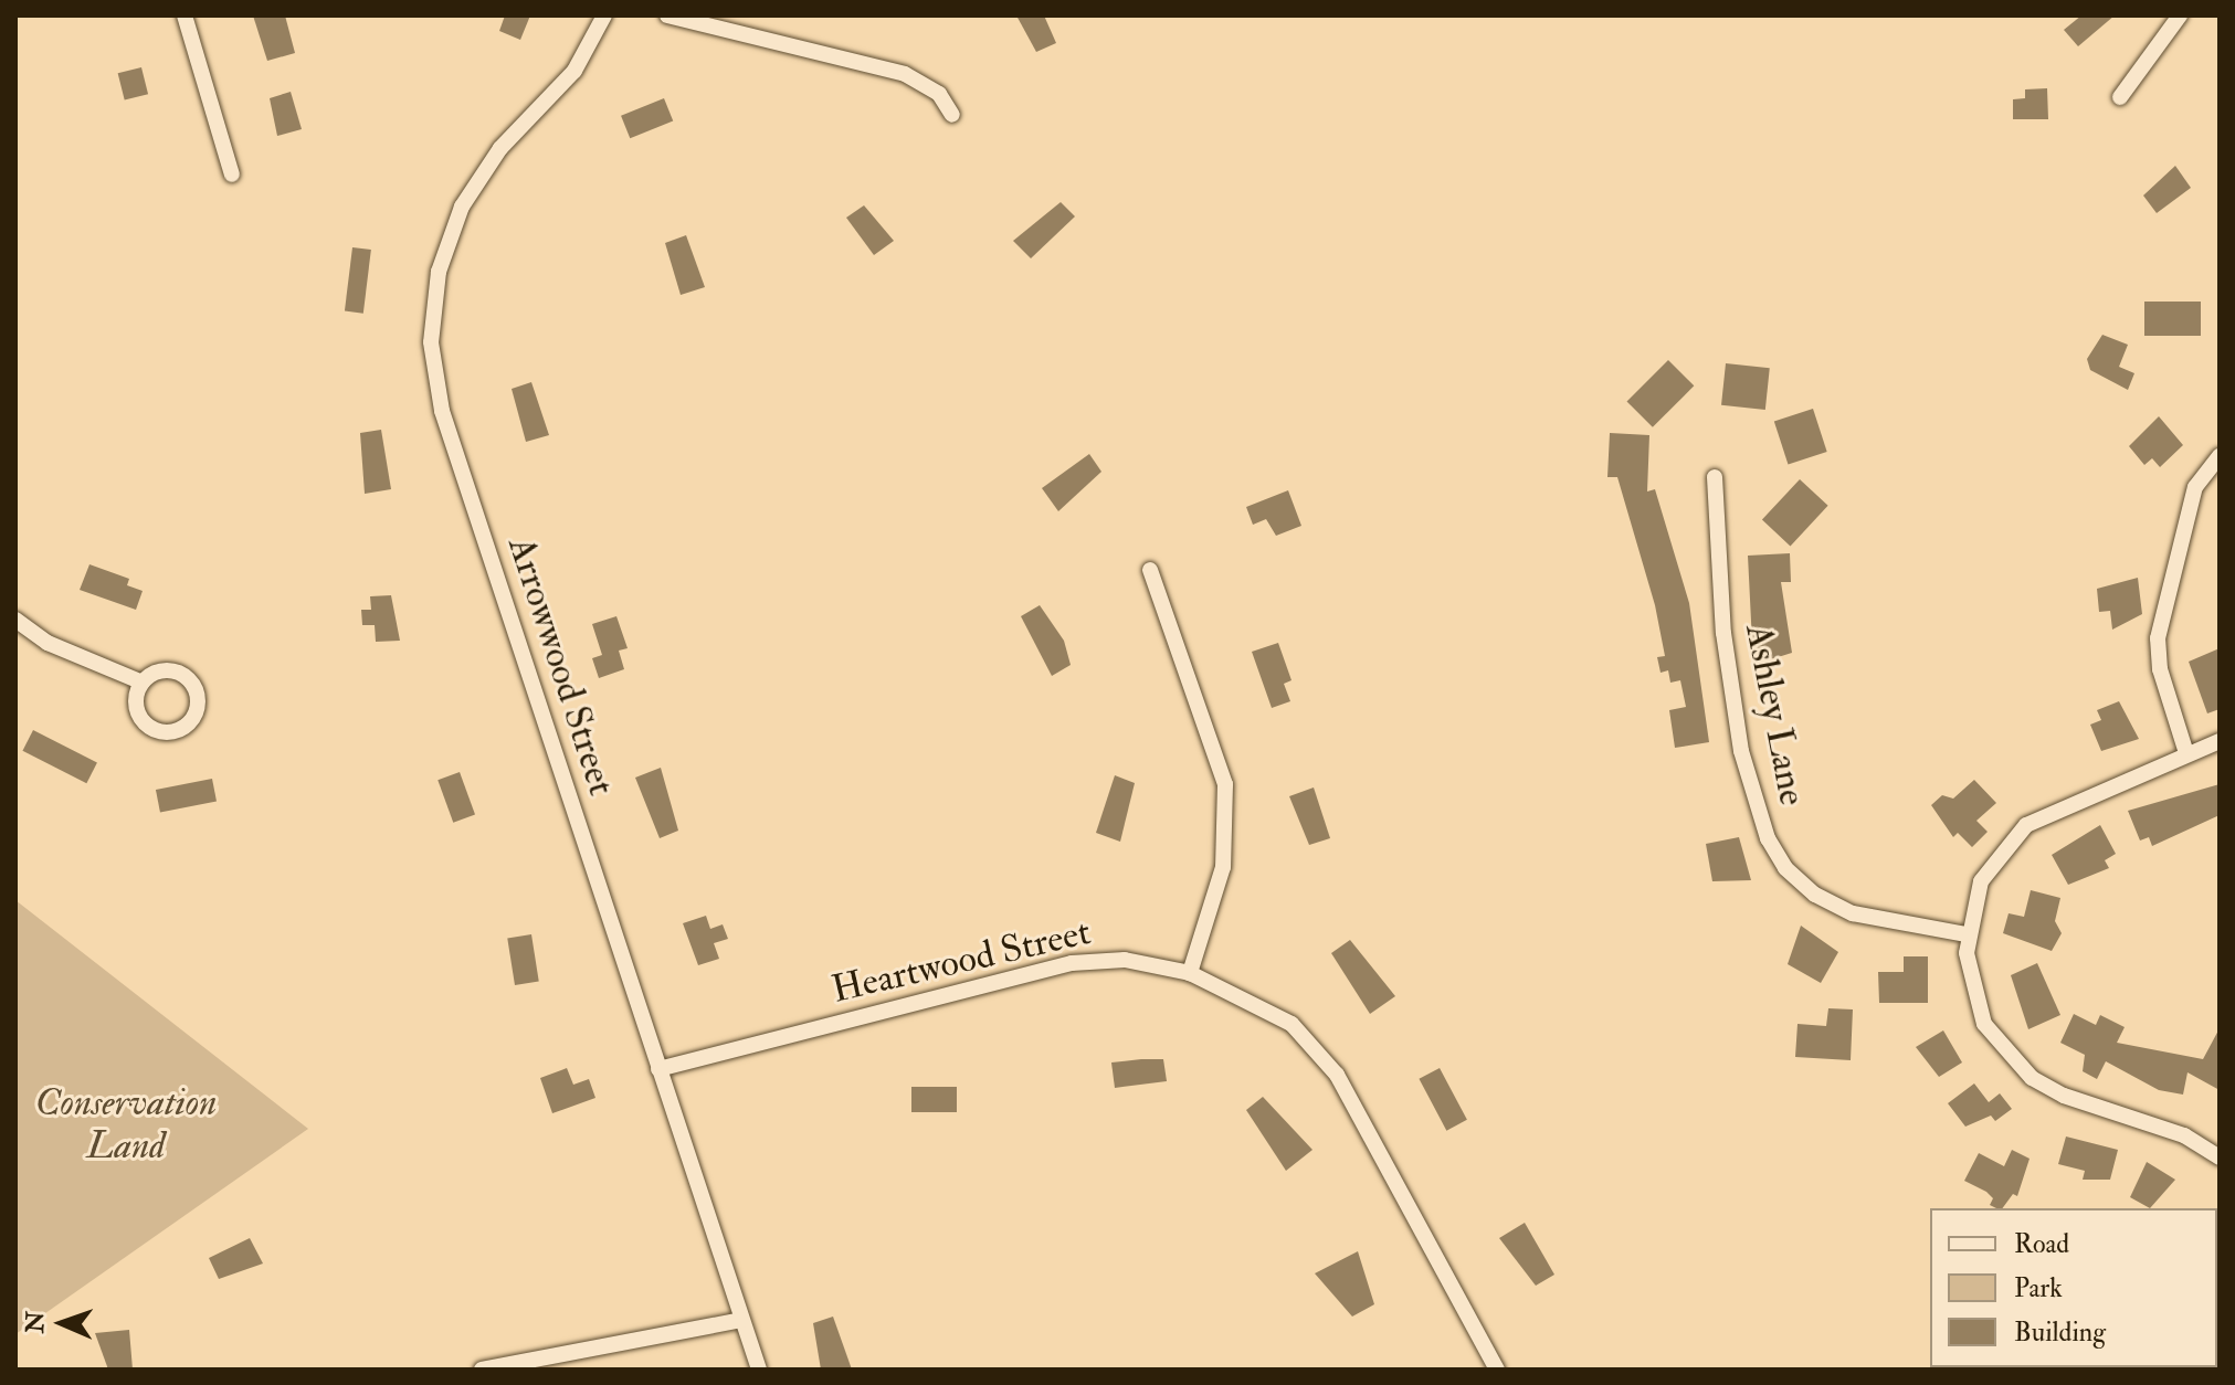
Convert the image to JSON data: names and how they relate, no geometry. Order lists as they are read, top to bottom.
{
  "streets": {
    "street": ["Arrowwood Street", "Ashley Lane", "Heartwood Street"]
  },
  "crossings": [
    ["Arrowwood Street", "Heartwood Street"]
  ],
  "parks": ["Conservation Land"],
  "legend": ["Road", "Park", "Building"],
  "north": "left"
}
